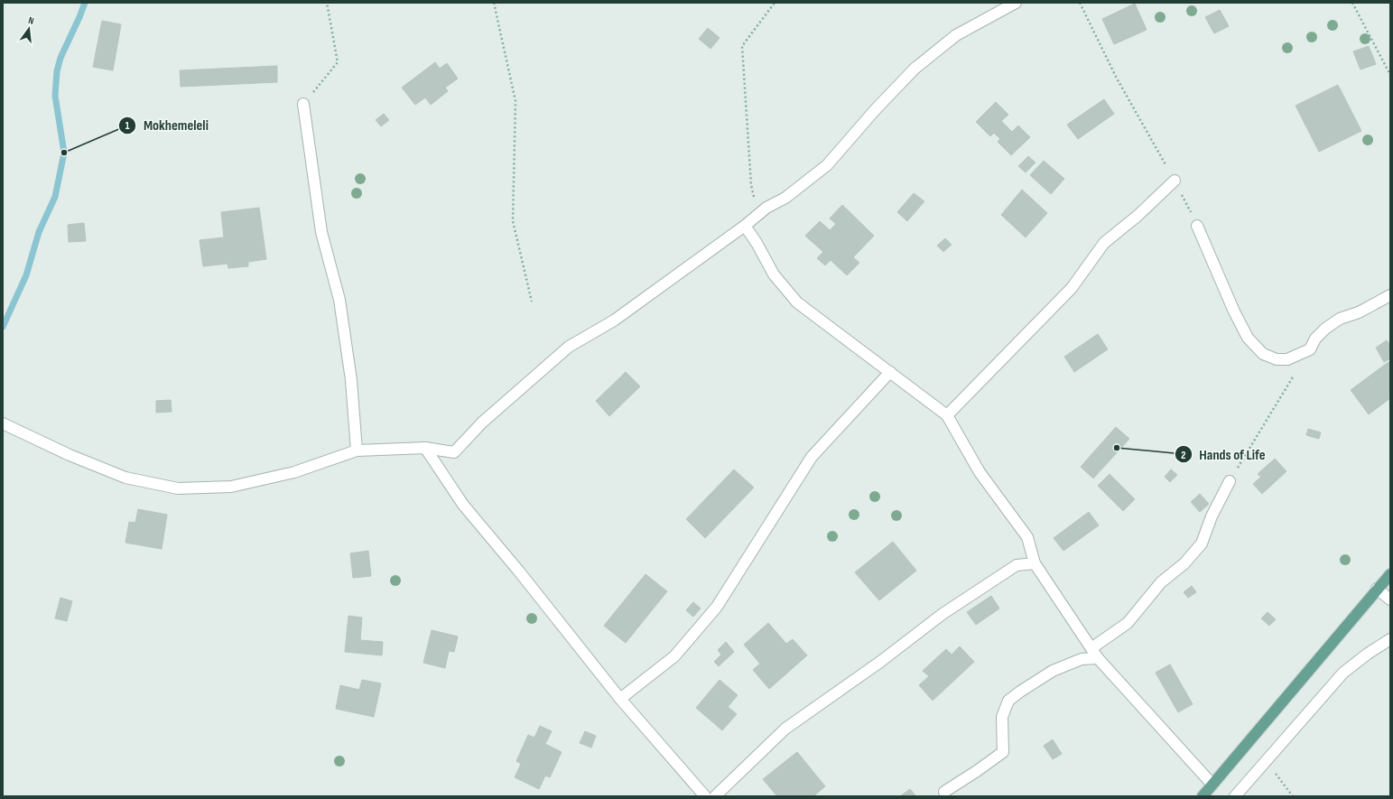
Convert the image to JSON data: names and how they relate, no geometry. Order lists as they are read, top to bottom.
{
  "places": ["Mokhemeleli", "Hands of Life"],
  "north": "top"
}
